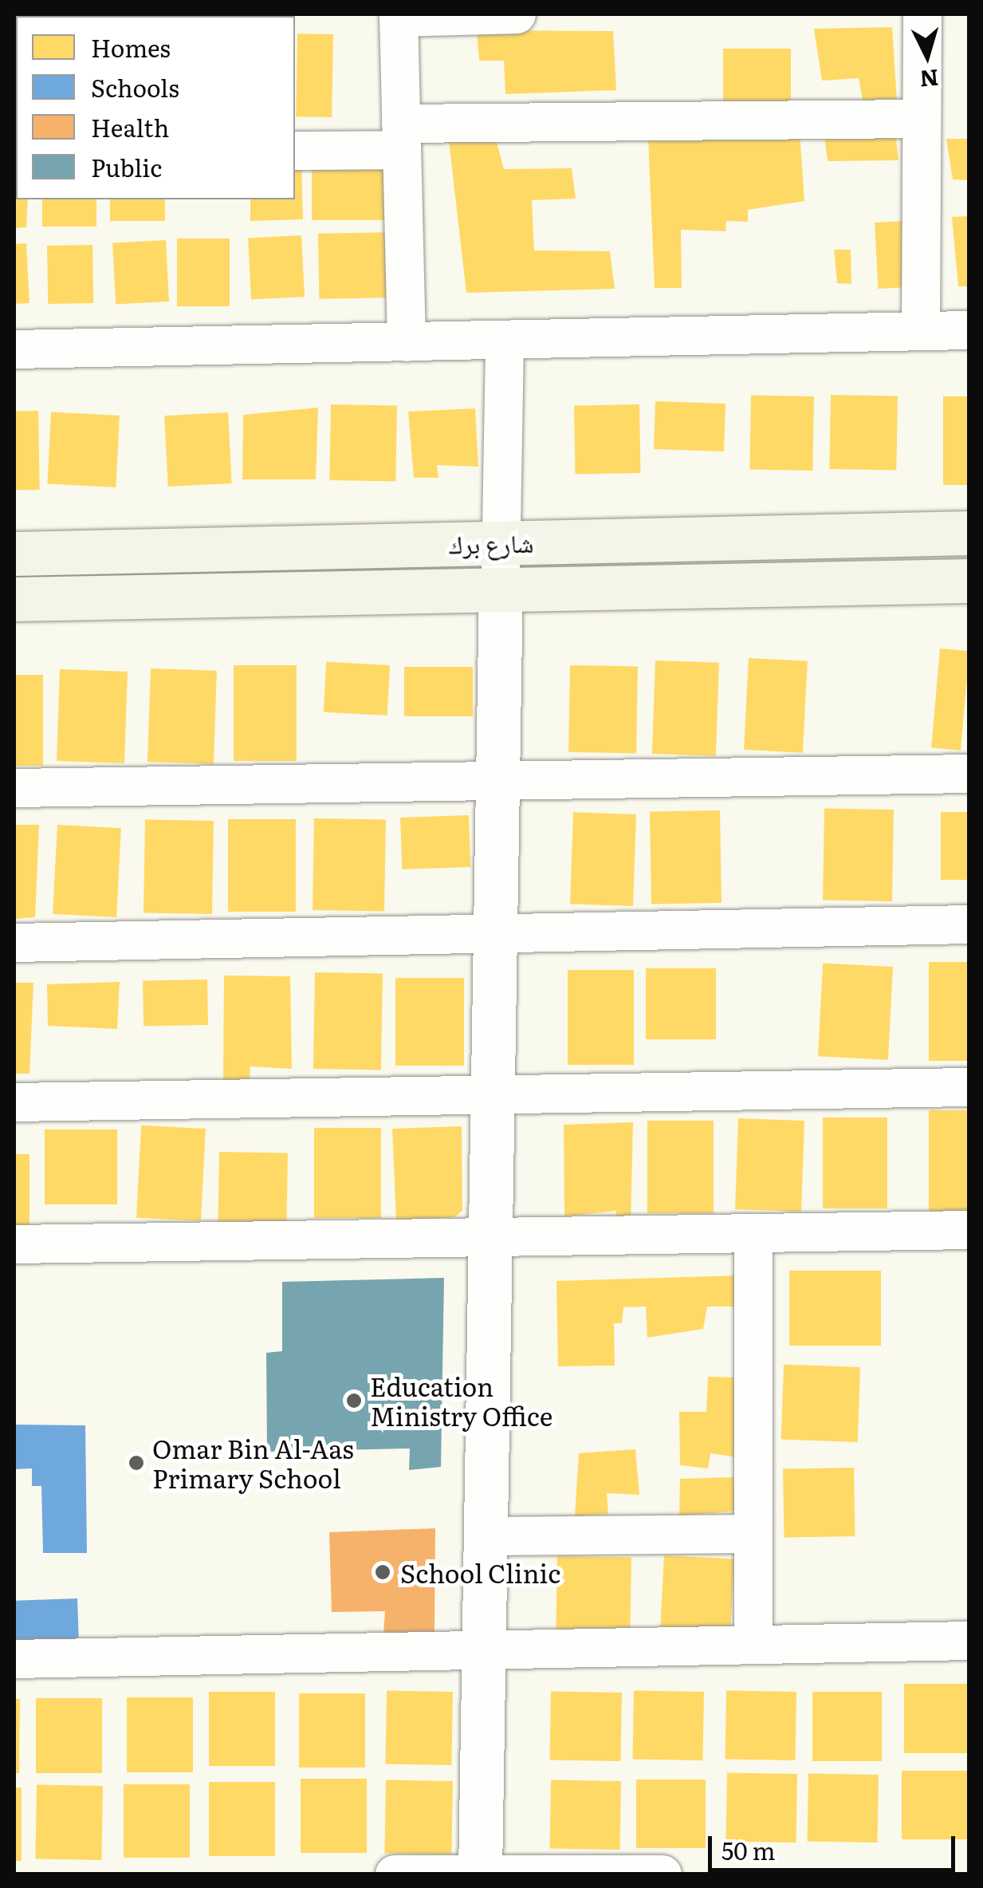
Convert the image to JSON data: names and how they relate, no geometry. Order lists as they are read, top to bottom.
{
  "streets": {
    "main road": ["شارع برك"]
  },
  "places": ["Education Ministry Office", "Omar Bin Al-Aas Primary School", "School Clinic"],
  "legend": [
    "Homes",
    "Schools",
    "Health",
    "Public"
  ],
  "scale_bar": "50 m",
  "north": "bottom"
}
